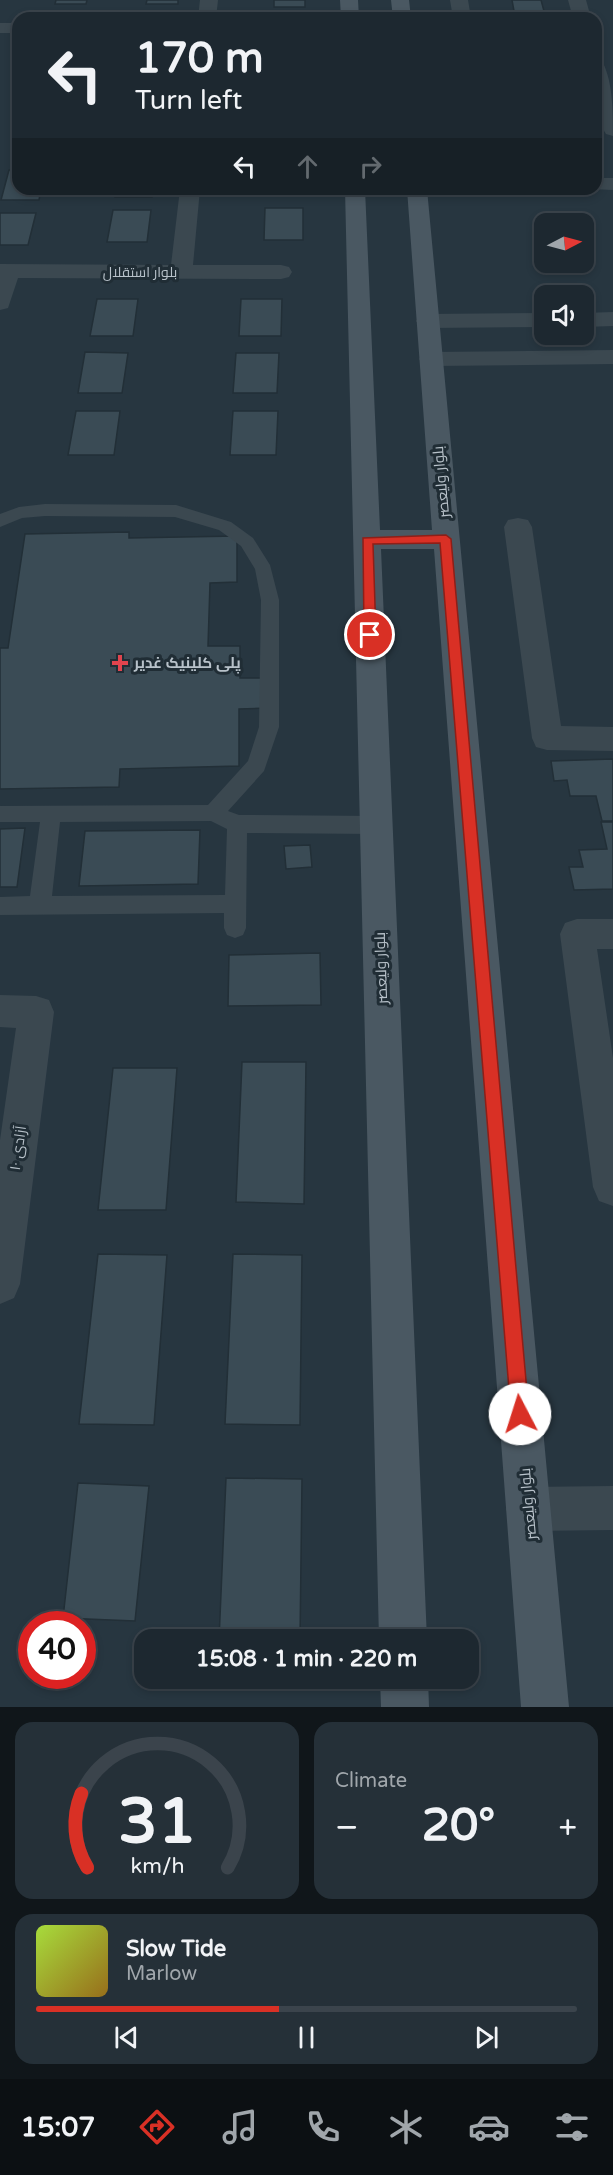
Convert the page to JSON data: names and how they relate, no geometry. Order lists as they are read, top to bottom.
{
  "streets": {
    "street": ["بلوار استقلال", "بلوار ولیعصر", "آزادی ۱۰"]
  },
  "places": {
    "health": ["پلی کلینیک غدیر"]
  },
  "north": "right",
  "page": {
    "turn": ["170 m", "Turn left"],
    "limit": "40",
    "trip": "15:08 · 1 min · 220 m",
    "tile": "Climate",
    "heat": ["−", "20°", "+"],
    "song": ["Slow Tide", "Marlow"],
    "tabs": "15:07",
    "gauge": ["31", "km/h"]
  }
}
